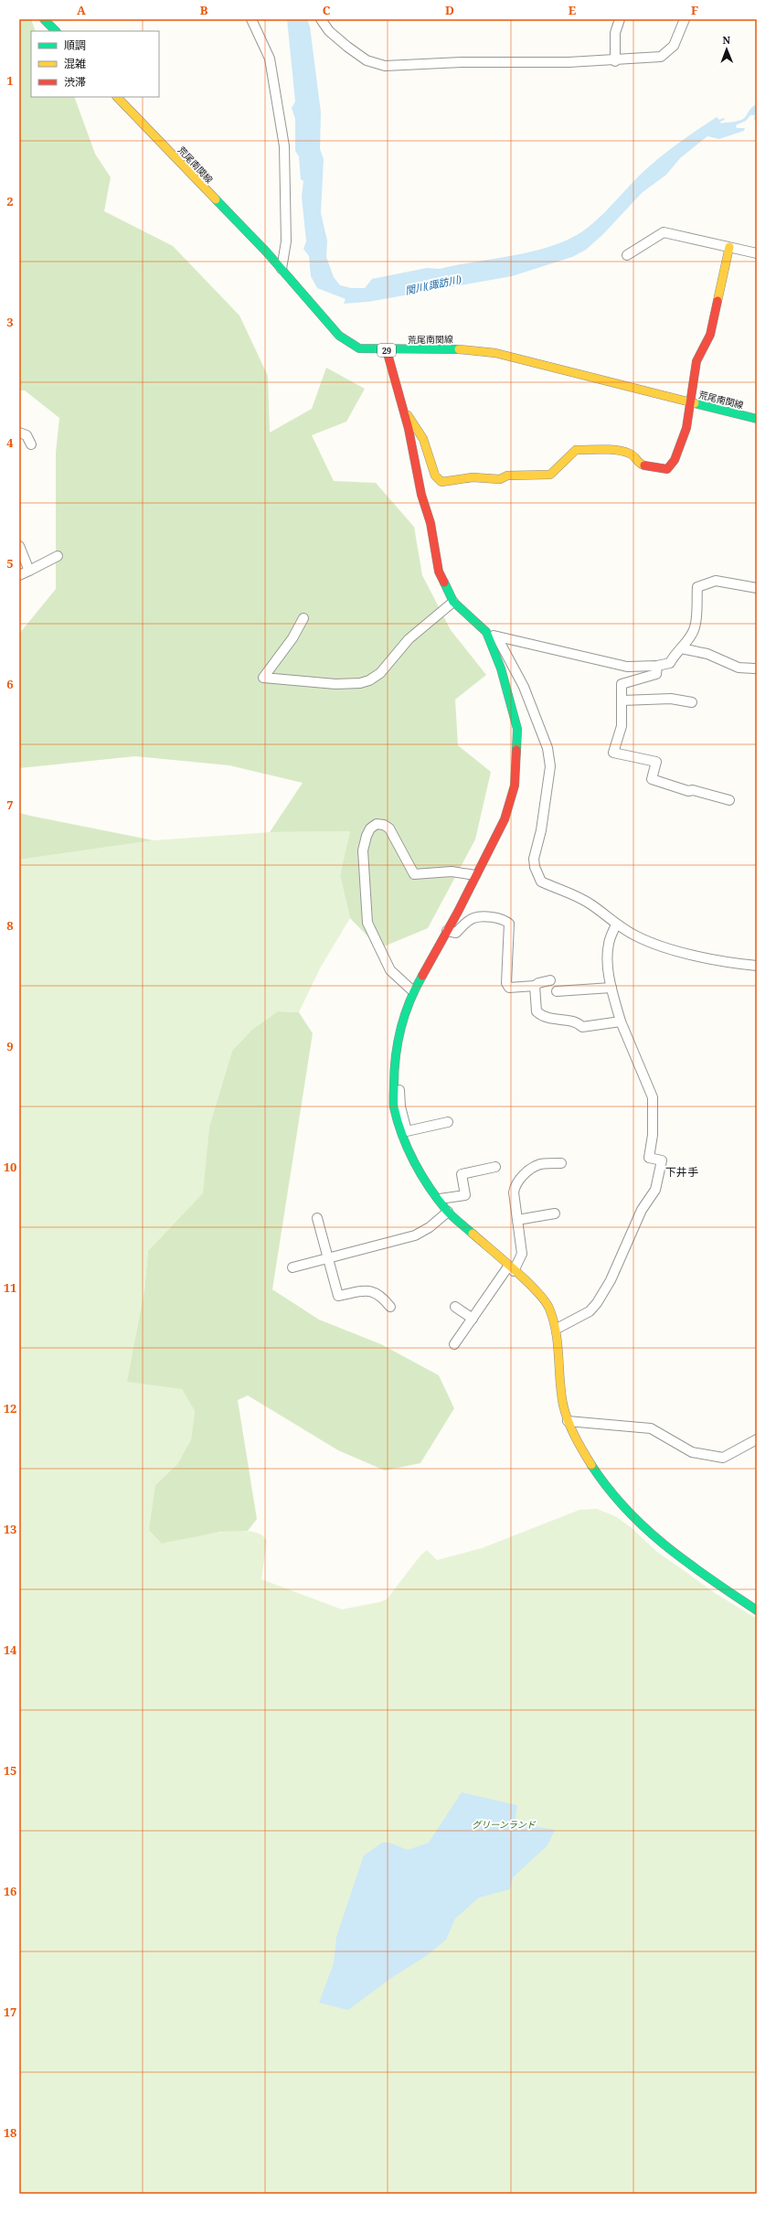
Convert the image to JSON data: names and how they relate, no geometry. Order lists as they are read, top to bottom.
{
  "streets": {
    "street": ["荒尾南関線", "29"]
  },
  "districts": ["下井手"],
  "water": ["関川(諏訪川)"],
  "parks": ["グリーンランド"],
  "legend": ["順調", "混雑", "渋滞"],
  "north": "top",
  "grid": {
    "columns": [
      "A",
      "B",
      "C",
      "D",
      "E",
      "F"
    ],
    "rows": [
      "1",
      "2",
      "3",
      "4",
      "5",
      "6",
      "7",
      "8",
      "9",
      "10",
      "11",
      "12",
      "13",
      "14",
      "15",
      "16",
      "17",
      "18"
    ]
  }
}
